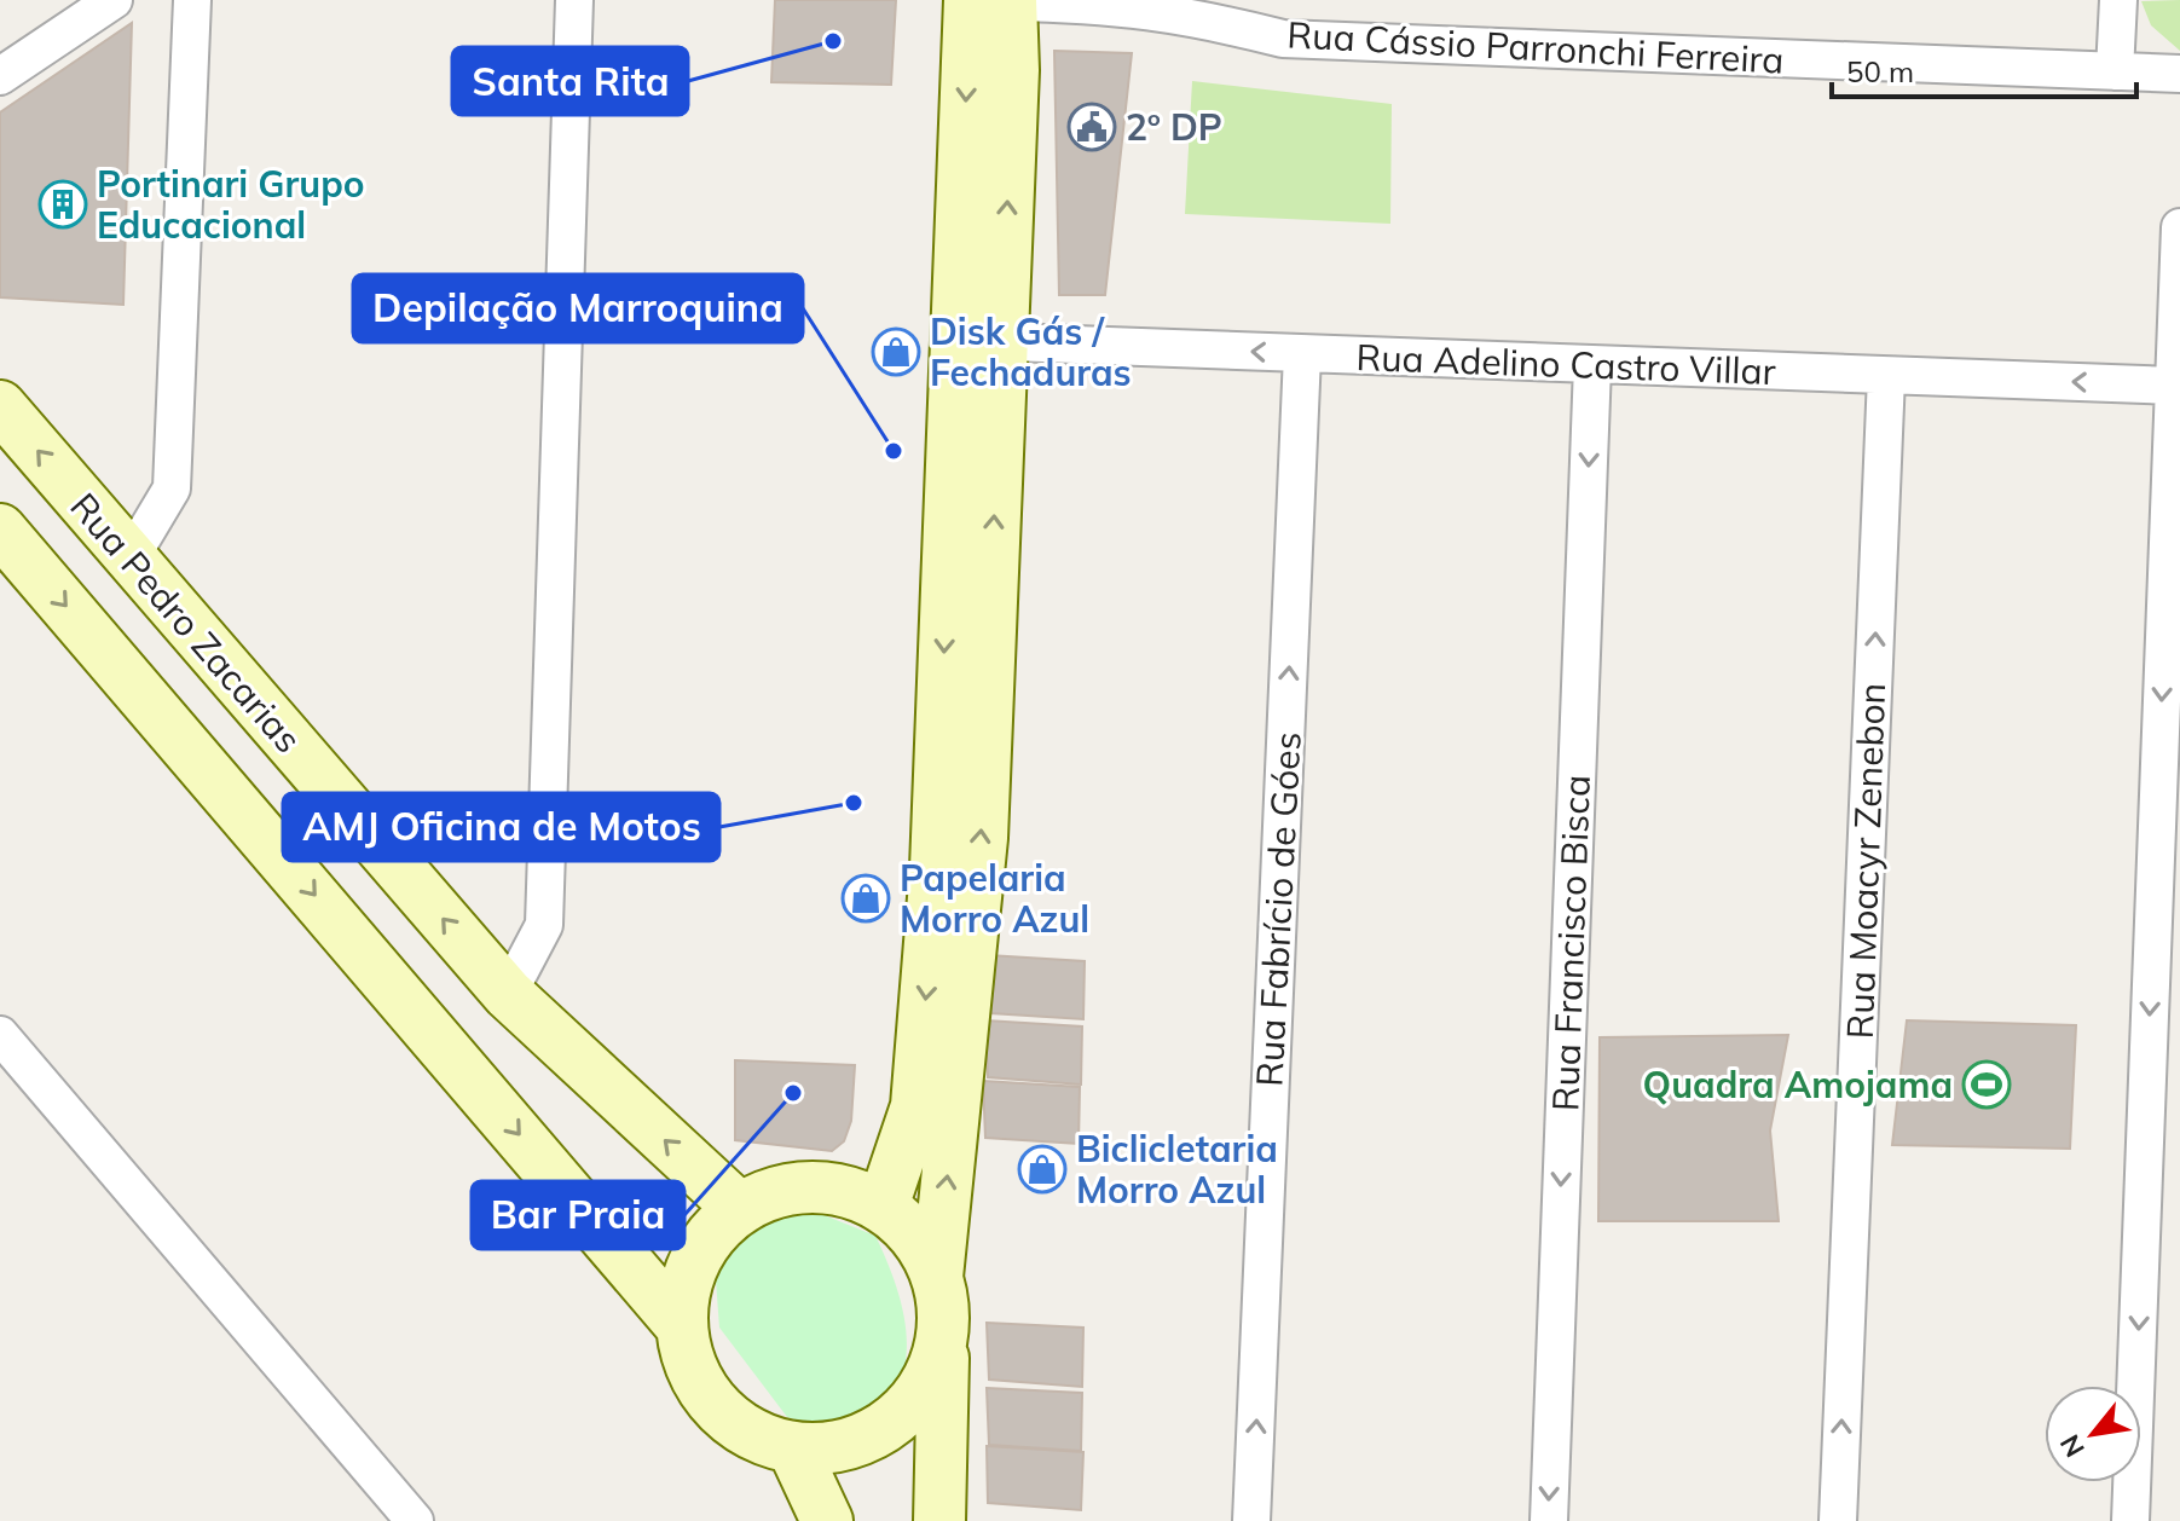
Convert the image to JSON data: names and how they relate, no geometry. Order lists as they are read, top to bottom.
{
  "streets": {
    "street": [
      "Rua Cássio Parronchi Ferreira",
      "Rua Adelino Castro Villar",
      "Rua Pedro Zacarias",
      "Rua Moacyr Zenebon",
      "Rua Fabrício de Góes",
      "Rua Francisco Bisca"
    ]
  },
  "crossings": [
    ["Rua Adelino Castro Villar", "Rua Moacyr Zenebon"],
    ["Rua Adelino Castro Villar", "Rua Fabrício de Góes"],
    ["Rua Adelino Castro Villar", "Rua Francisco Bisca"]
  ],
  "one_way": ["Rua Adelino Castro Villar", "Rua Francisco Bisca"],
  "places": {
    "other": [
      "Santa Rita",
      "Depilação Marroquina",
      "AMJ Oficina de Motos",
      "Bar Praia"
    ],
    "public building": ["2º DP"],
    "building": ["Portinari Grupo Educacional"],
    "shop": ["Disk Gás / Fechaduras", "Papelaria Morro Azul", "Biclicletaria Morro Azul"],
    "sports": ["Quadra Amojama"]
  },
  "scale_bar": "50 m",
  "north": "bottom left"
}
